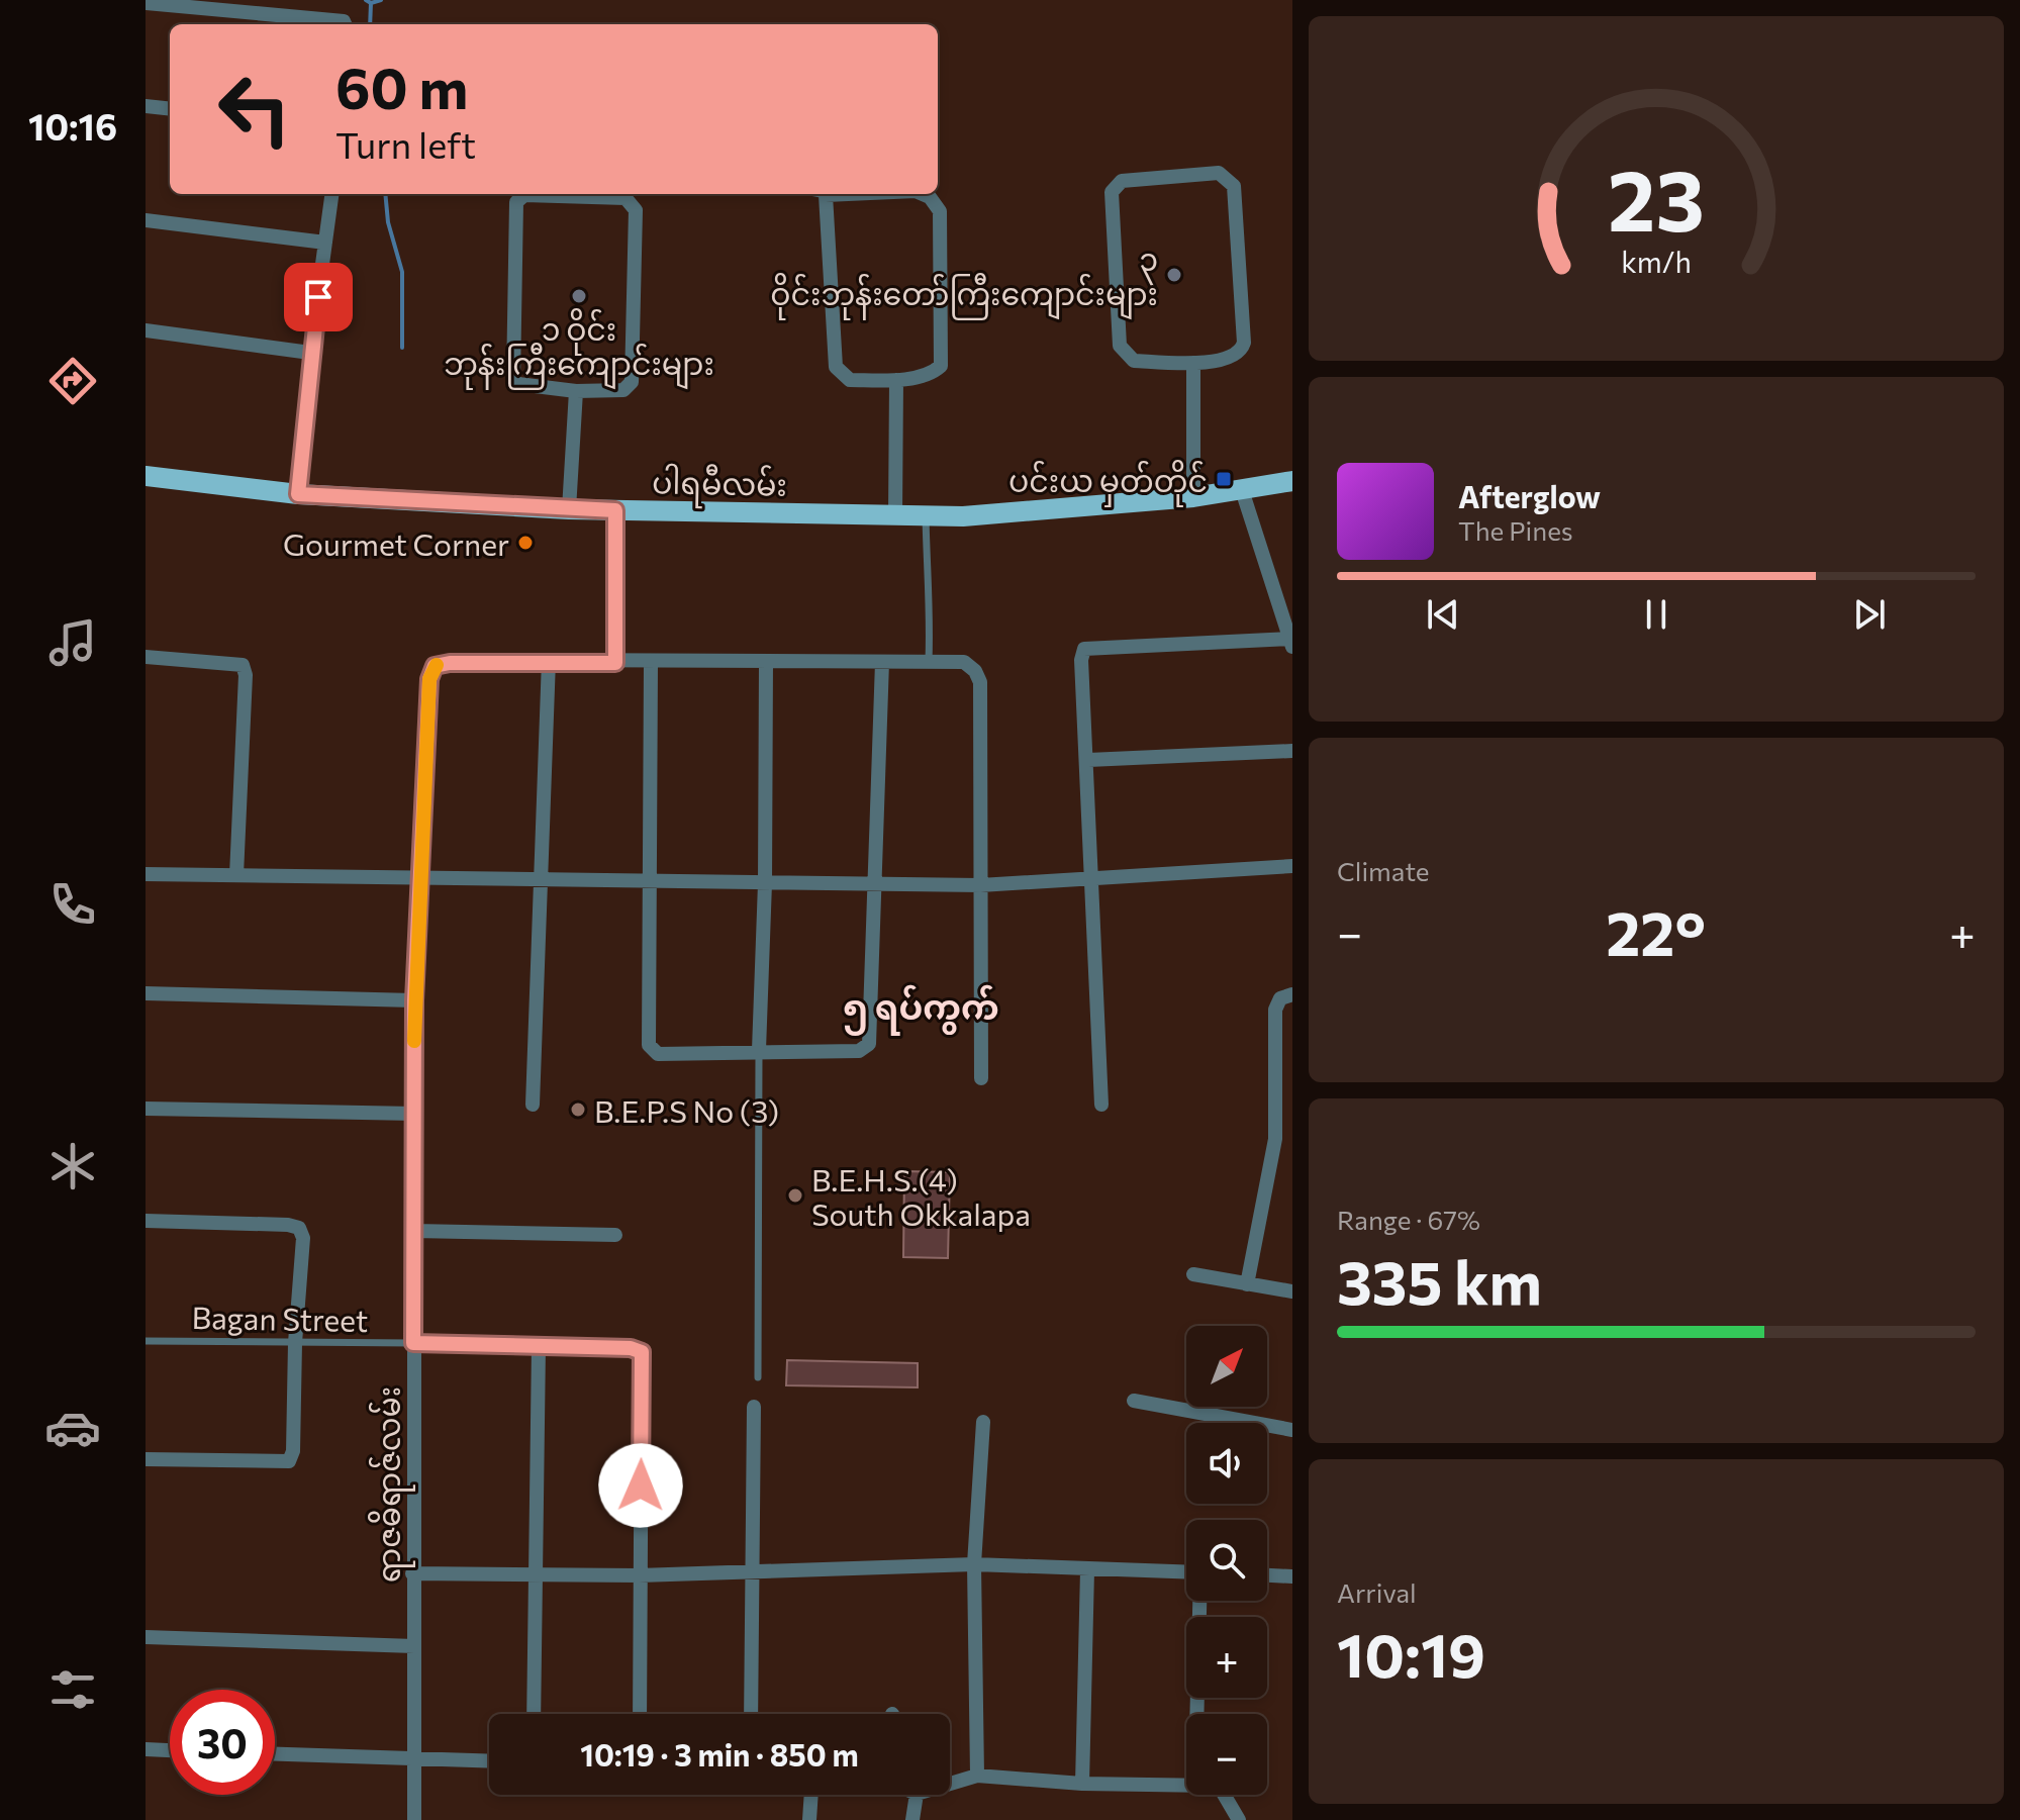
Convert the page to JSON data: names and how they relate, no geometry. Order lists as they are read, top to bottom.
{
  "streets": {
    "main road": ["ပါရမီလမ်း"],
    "street": ["ရာဇဓိရာဇ်လမ်း"],
    "lane": ["Bagan Street"]
  },
  "crossings": [
    ["Bagan Street", "ရာဇဓိရာဇ်လမ်း"]
  ],
  "districts": ["၅ ရပ်ကွက်"],
  "places": {
    "other": [
      "၃ ဝိုင်းဘုန်းတော်ကြီးကျောင်းများ",
      "၁ ဝိုင်း ဘုန်းကြီးကျောင်းများ",
      "Gourmet Corner",
      "B.E.P.S No (3)",
      "B.E.H.S.(4) South Okkalapa"
    ],
    "transit": ["ပင်းယ မှတ်တိုင်"]
  },
  "north": "top right",
  "page": {
    "tabs": "10:16",
    "turn": ["60 m", "Turn left"],
    "song": ["Afterglow", "The Pines"],
    "tile": [
      "Climate",
      ["Range · 67%", "335 km"],
      ["Arrival", "10:19"]
    ],
    "heat": ["−", "22°", "+"],
    "map_buttons": ["+", "−"],
    "limit": "30",
    "trip": "10:19 · 3 min · 850 m",
    "gauge": ["23", "km/h"]
  }
}
